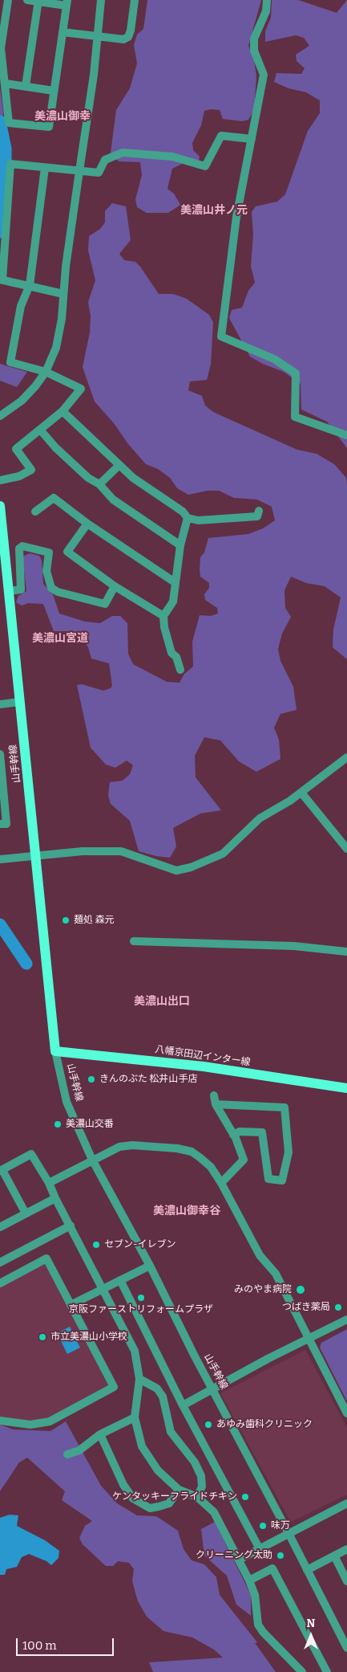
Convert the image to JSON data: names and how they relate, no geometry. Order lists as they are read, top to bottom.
{
  "streets": {
    "main road": ["山手幹線", "八幡京田辺インター線"]
  },
  "crossings": [
    ["山手幹線", "八幡京田辺インター線"]
  ],
  "districts": [
    "美濃山御幸",
    "美濃山井ノ元",
    "美濃山宮道",
    "美濃山出口",
    "美濃山御幸谷"
  ],
  "places": [
    "麺処 森元",
    "きんのぶた 松井山手店",
    "美濃山交番",
    "セブン-イレブン",
    "みのやま病院",
    "京阪ファーストリフォームプラザ",
    "つばき薬局",
    "市立美濃山小学校",
    "あゆみ歯科クリニック",
    "ケンタッキーフライドチキン",
    "味万",
    "クリーニング太助"
  ],
  "scale_bar": "100 m",
  "north": "top"
}
